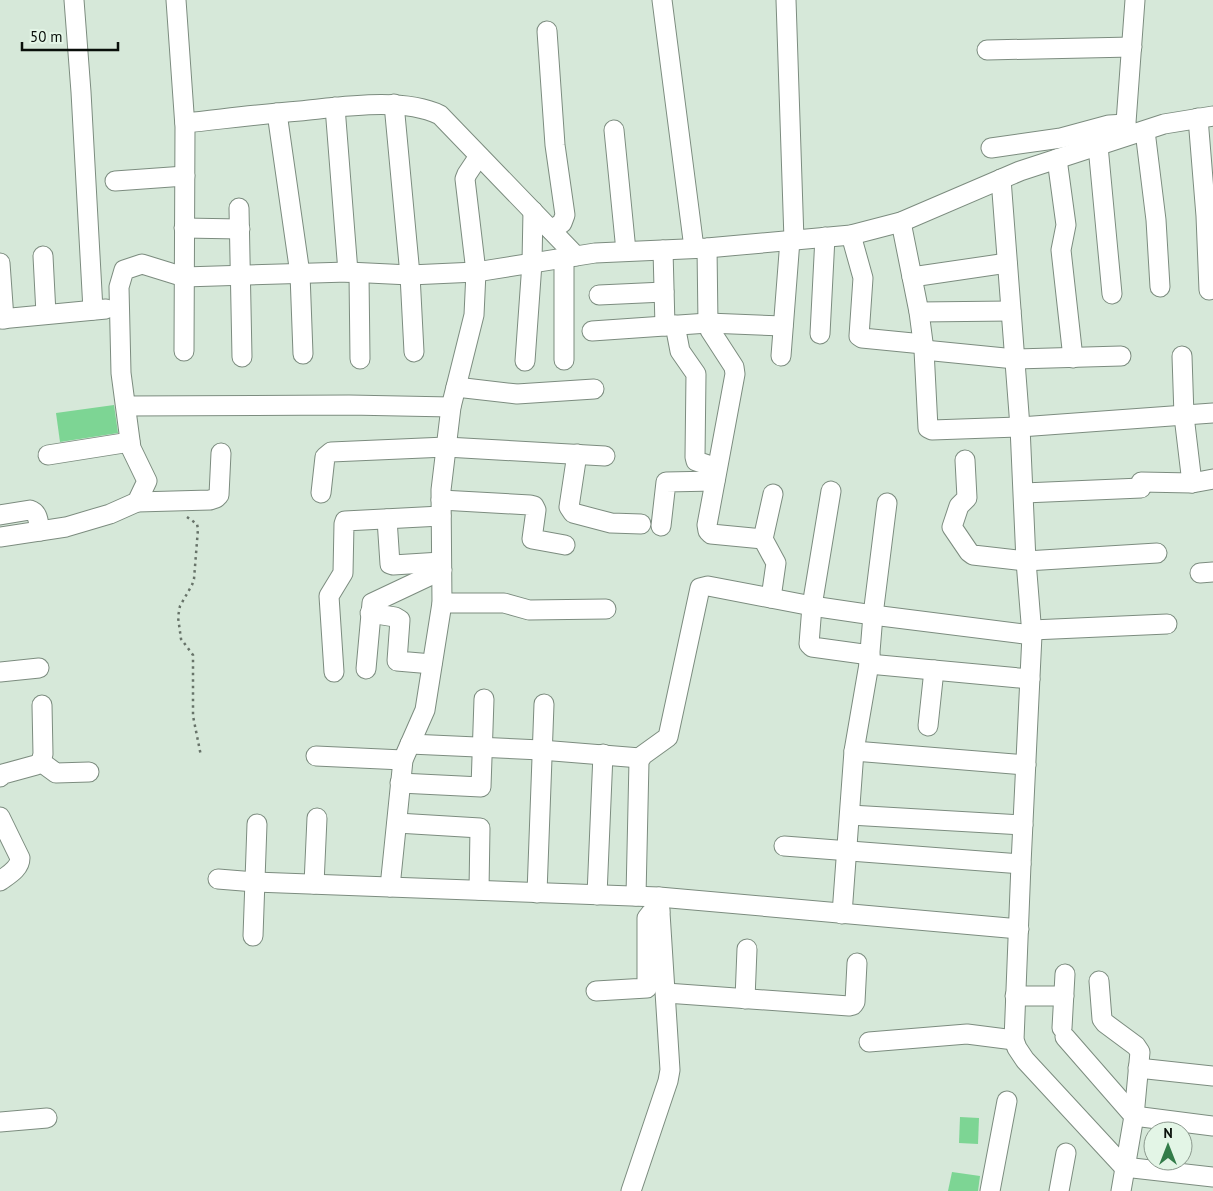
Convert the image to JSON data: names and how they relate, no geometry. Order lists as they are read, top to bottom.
{
  "scale_bar": "50 m",
  "north": "top"
}
